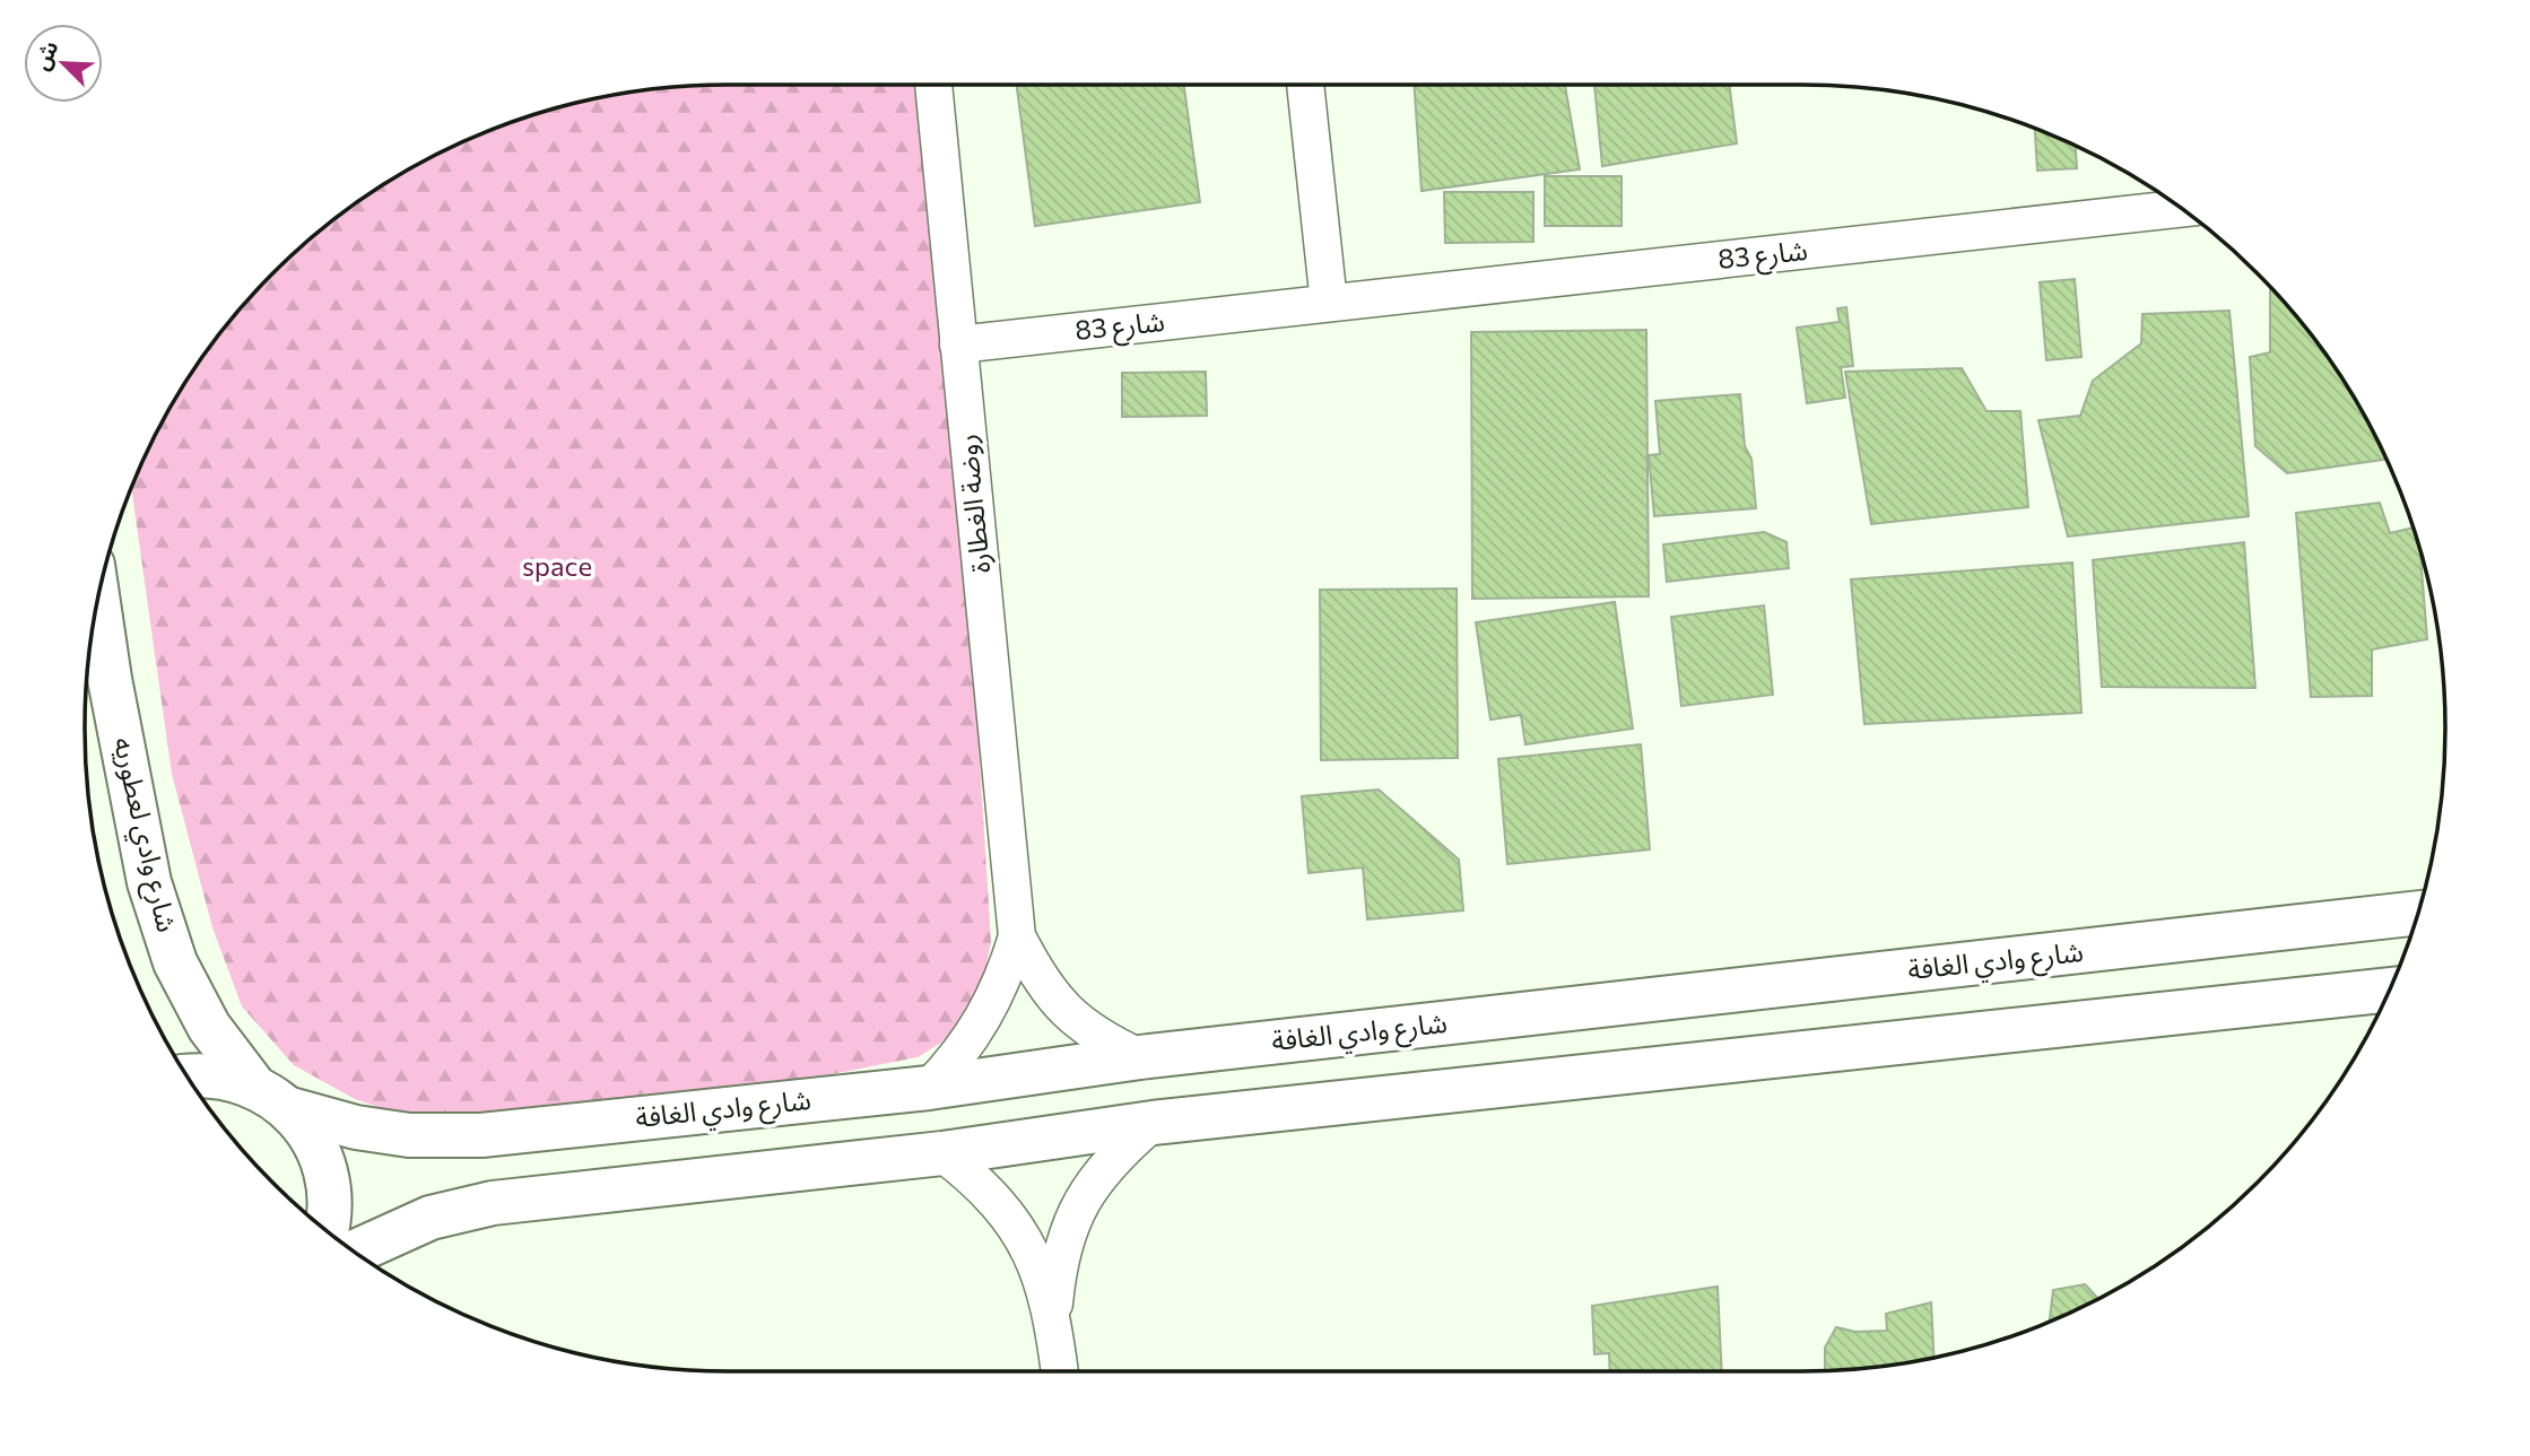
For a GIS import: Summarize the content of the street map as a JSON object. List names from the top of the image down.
{
  "streets": {
    "street": [
      "شارع 83",
      "روضة الغطارة",
      "شارع وادي لعطوريه",
      "شارع وادي الغافة"
    ]
  },
  "crossings": [
    ["شارع 83", "روضة الغطارة"],
    ["روضة الغطارة", "شارع وادي الغافة"]
  ],
  "parks": ["space"],
  "north": "top left"
}
